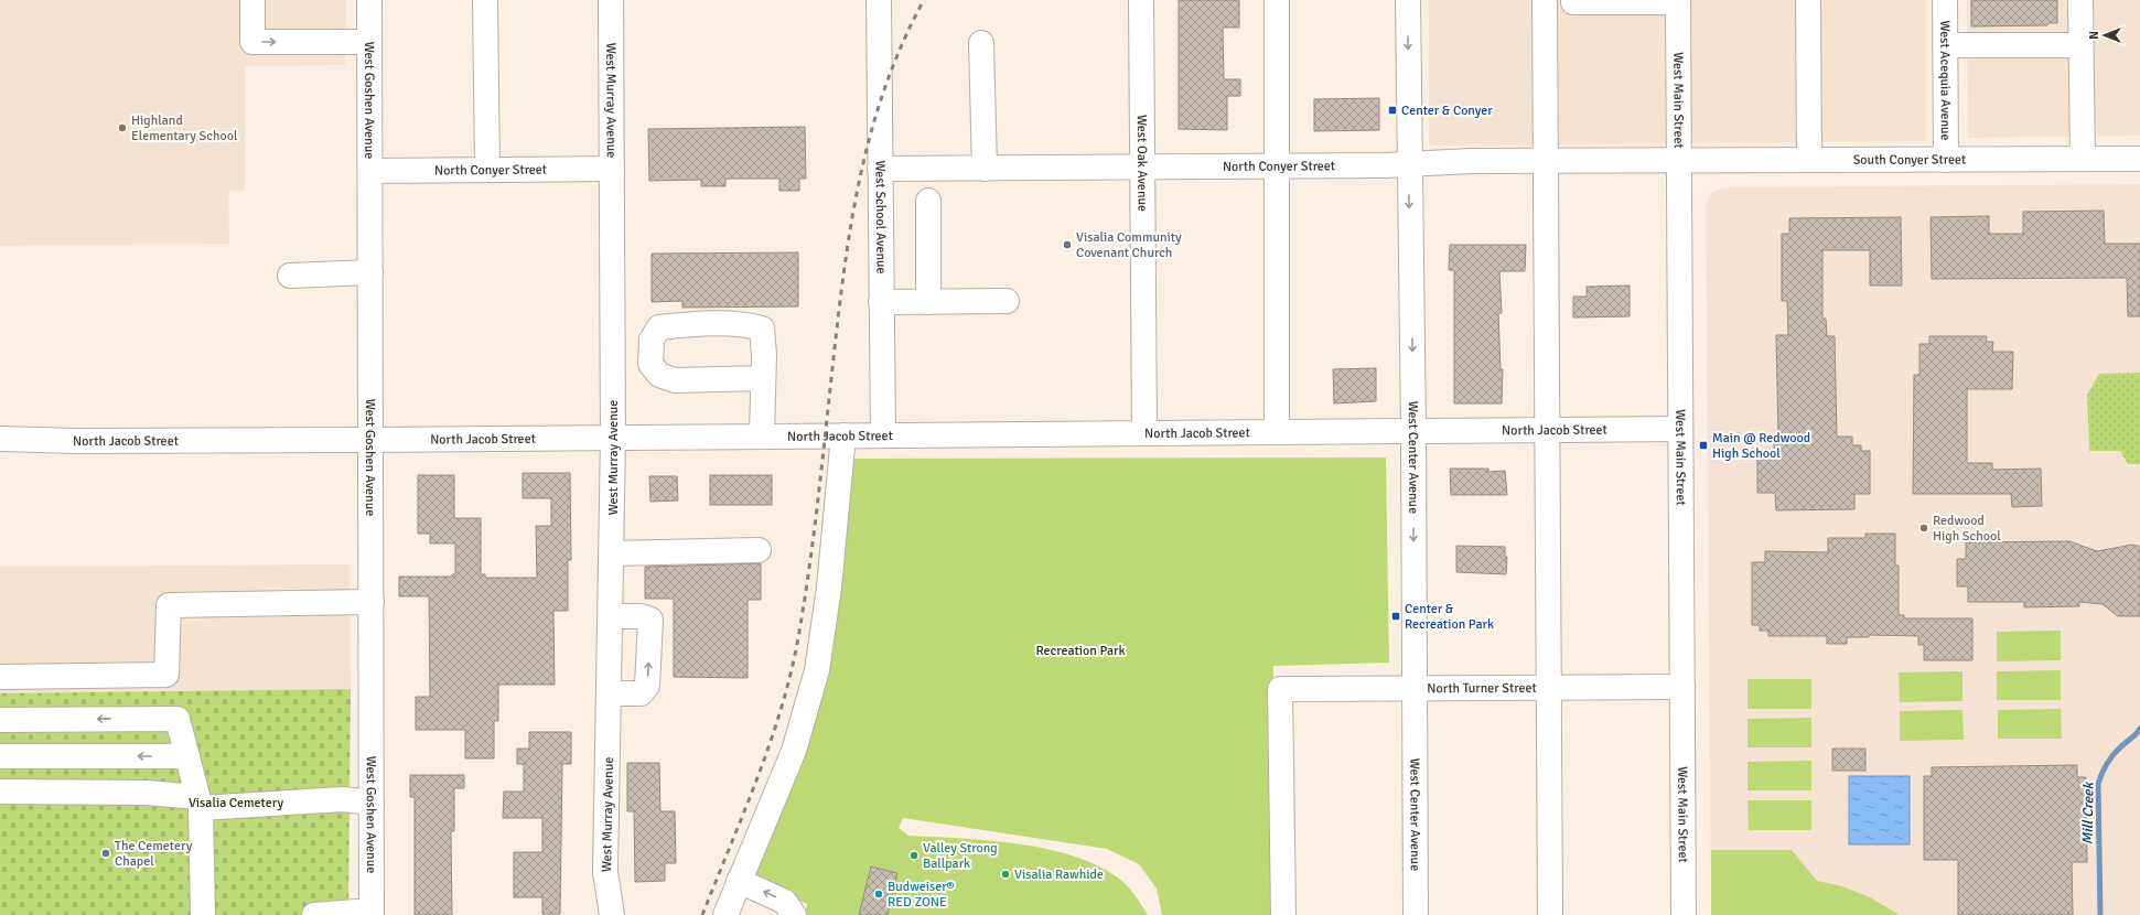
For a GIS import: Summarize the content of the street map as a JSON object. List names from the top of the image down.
{
  "streets": {
    "street": [
      "West Acequia Avenue",
      "West Goshen Avenue",
      "West Murray Avenue",
      "West Main Street",
      "South Conyer Street",
      "West Oak Avenue",
      "North Conyer Street",
      "West School Avenue",
      "North Jacob Street",
      "West Center Avenue",
      "North Turner Street"
    ]
  },
  "crossings": [
    ["West Acequia Avenue", "South Conyer Street"],
    ["West Goshen Avenue", "North Conyer Street"],
    ["West Goshen Avenue", "North Jacob Street"],
    ["West Murray Avenue", "North Conyer Street"],
    ["West Murray Avenue", "North Jacob Street"],
    ["West Main Street", "South Conyer Street"],
    ["West Main Street", "North Conyer Street"],
    ["West Main Street", "North Jacob Street"],
    ["West Main Street", "North Turner Street"],
    ["South Conyer Street", "North Conyer Street"],
    ["West Oak Avenue", "North Conyer Street"],
    ["West Oak Avenue", "North Jacob Street"],
    ["North Conyer Street", "West School Avenue"],
    ["North Conyer Street", "West Center Avenue"],
    ["West School Avenue", "North Jacob Street"],
    ["North Jacob Street", "West Center Avenue"],
    ["West Center Avenue", "North Turner Street"]
  ],
  "water": ["Mill Creek"],
  "parks": ["Recreation Park", "Visalia Cemetery"],
  "places": {
    "transit": ["Center & Conyer", "Main @ Redwood High School", "Center & Recreation Park"],
    "other": [
      "Highland Elementary School",
      "Visalia Community Covenant Church",
      "Redwood High School",
      "The Cemetery Chapel",
      "Valley Strong Ballpark",
      "Visalia Rawhide",
      "Budweiser® RED ZONE"
    ]
  },
  "north": "left"
}
